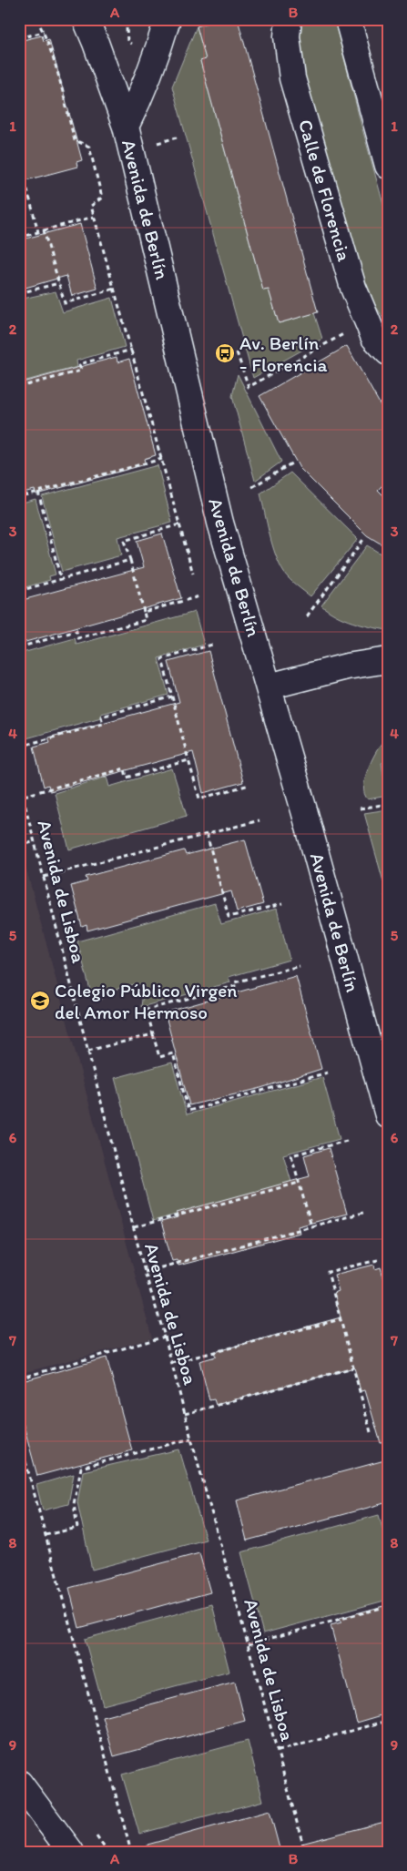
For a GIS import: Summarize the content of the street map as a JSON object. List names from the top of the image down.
{
  "streets": {
    "street": ["Calle de Florencia", "Avenida de Berlín"],
    "path": ["Avenida de Lisboa"]
  },
  "places": {
    "bus stop": ["Av. Berlín - Florencia"],
    "school or university": ["Colegio Público Virgen del Amor Hermoso"]
  },
  "grid": {
    "columns": ["A", "B"],
    "rows": [
      "1",
      "2",
      "3",
      "4",
      "5",
      "6",
      "7",
      "8",
      "9"
    ]
  }
}
